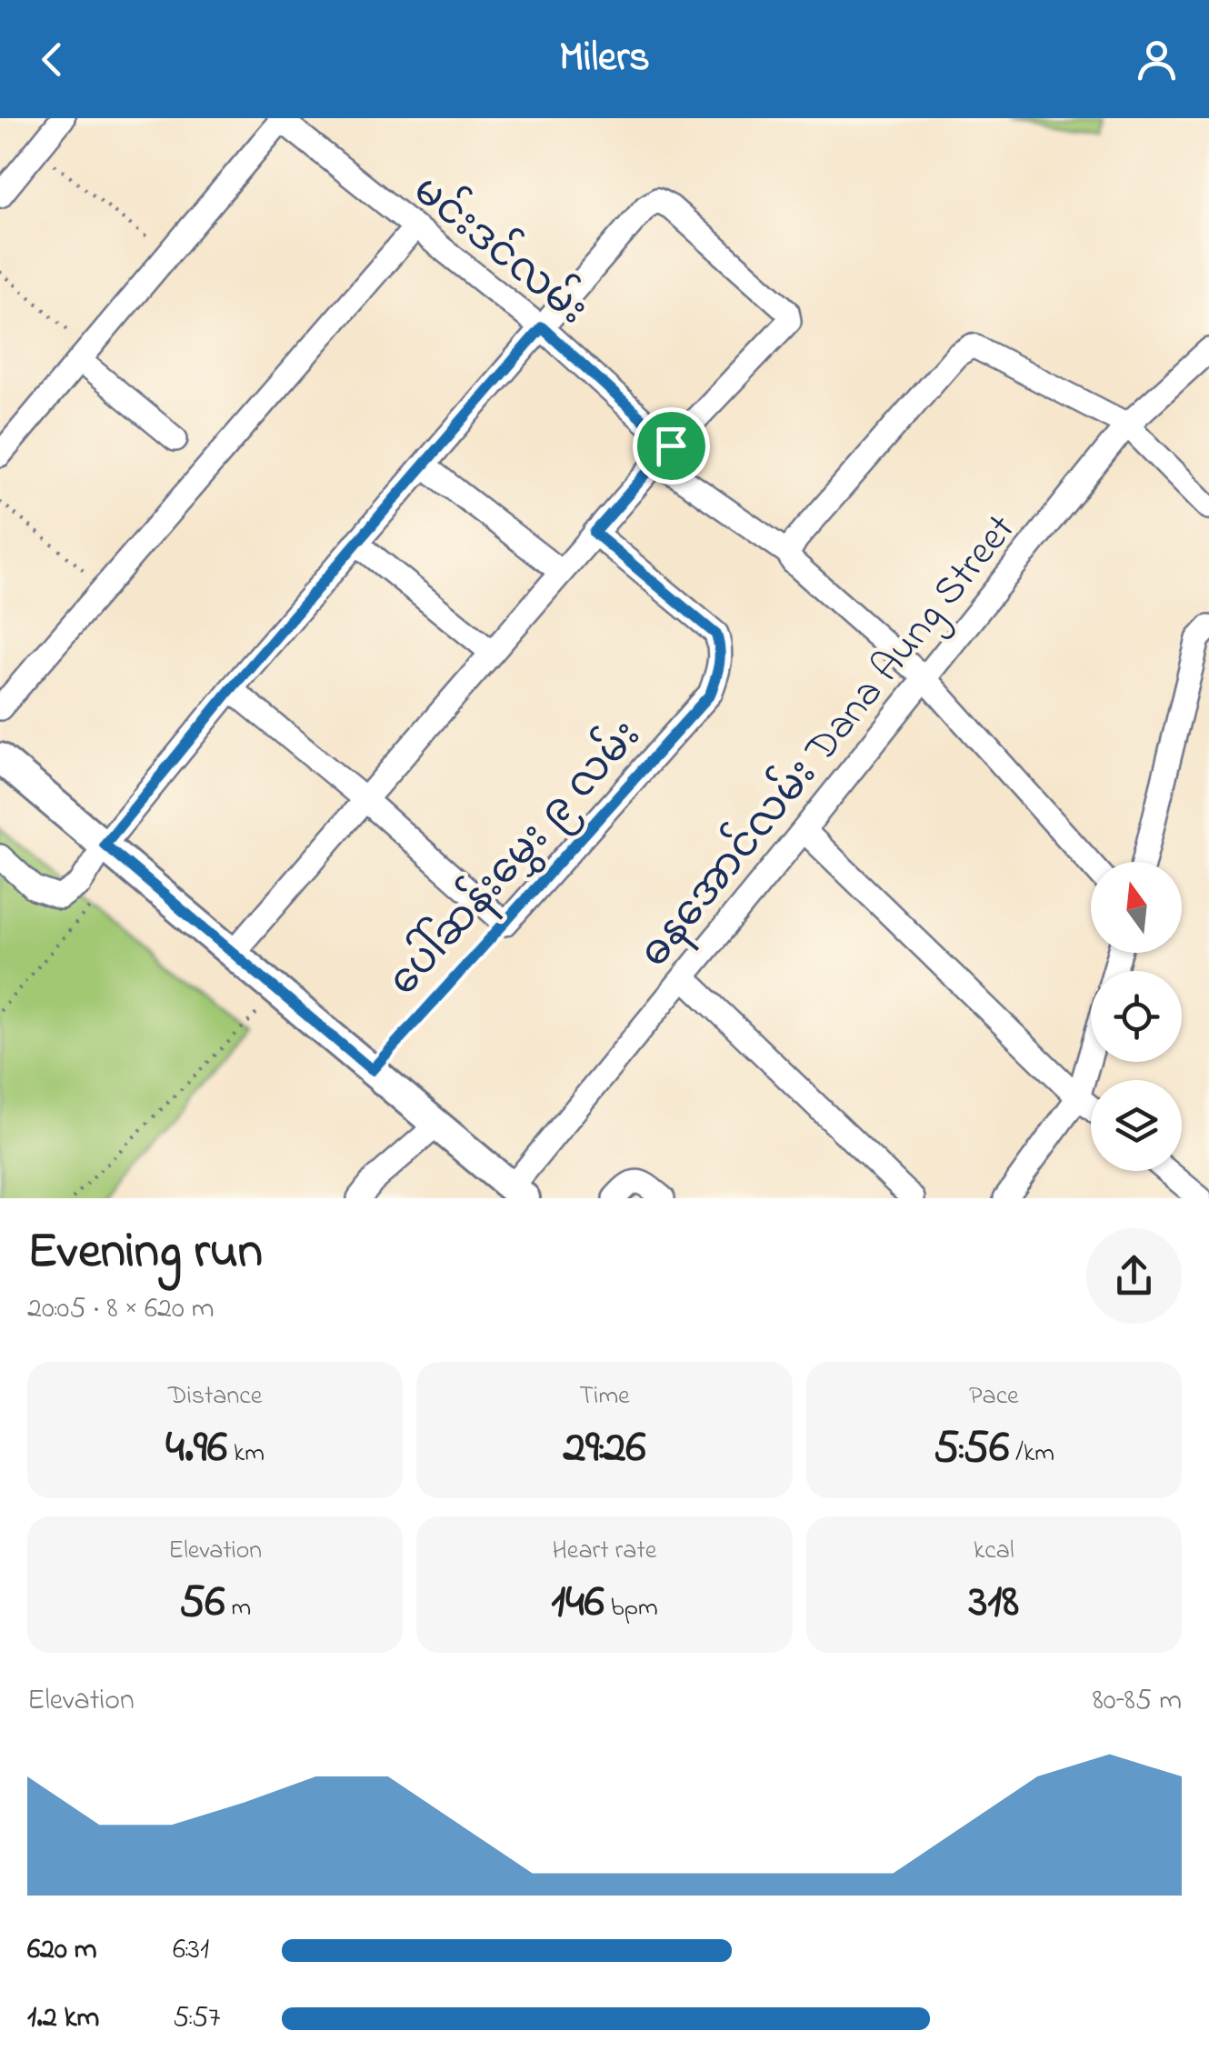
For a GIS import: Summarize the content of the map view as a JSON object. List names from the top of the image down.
{
  "streets": {
    "street": ["မင်းဒင်လမ်း", "ဓနအောင်လမ်း Dana Aung Street", "ပေါ်ဆန်းမွှေး ၉ လမ်း"]
  },
  "north": "top",
  "page": {
    "header": "Milers",
    "heading": ["Evening run", "20:05 · 8 × 620 m"],
    "stats": [
      ["Distance", "4.96 km"],
      ["Time", "29:26"],
      ["Pace", "5:56 /km"],
      ["Elevation", "56 m"],
      ["Heart rate", "146 bpm"],
      ["kcal", "318"]
    ],
    "chart": ["Elevation", "80–85 m"],
    "list": [
      {
        "name": "620 m",
        "note": "6:31"
      },
      {
        "name": "1.2 km",
        "note": "5:57"
      }
    ]
  }
}
